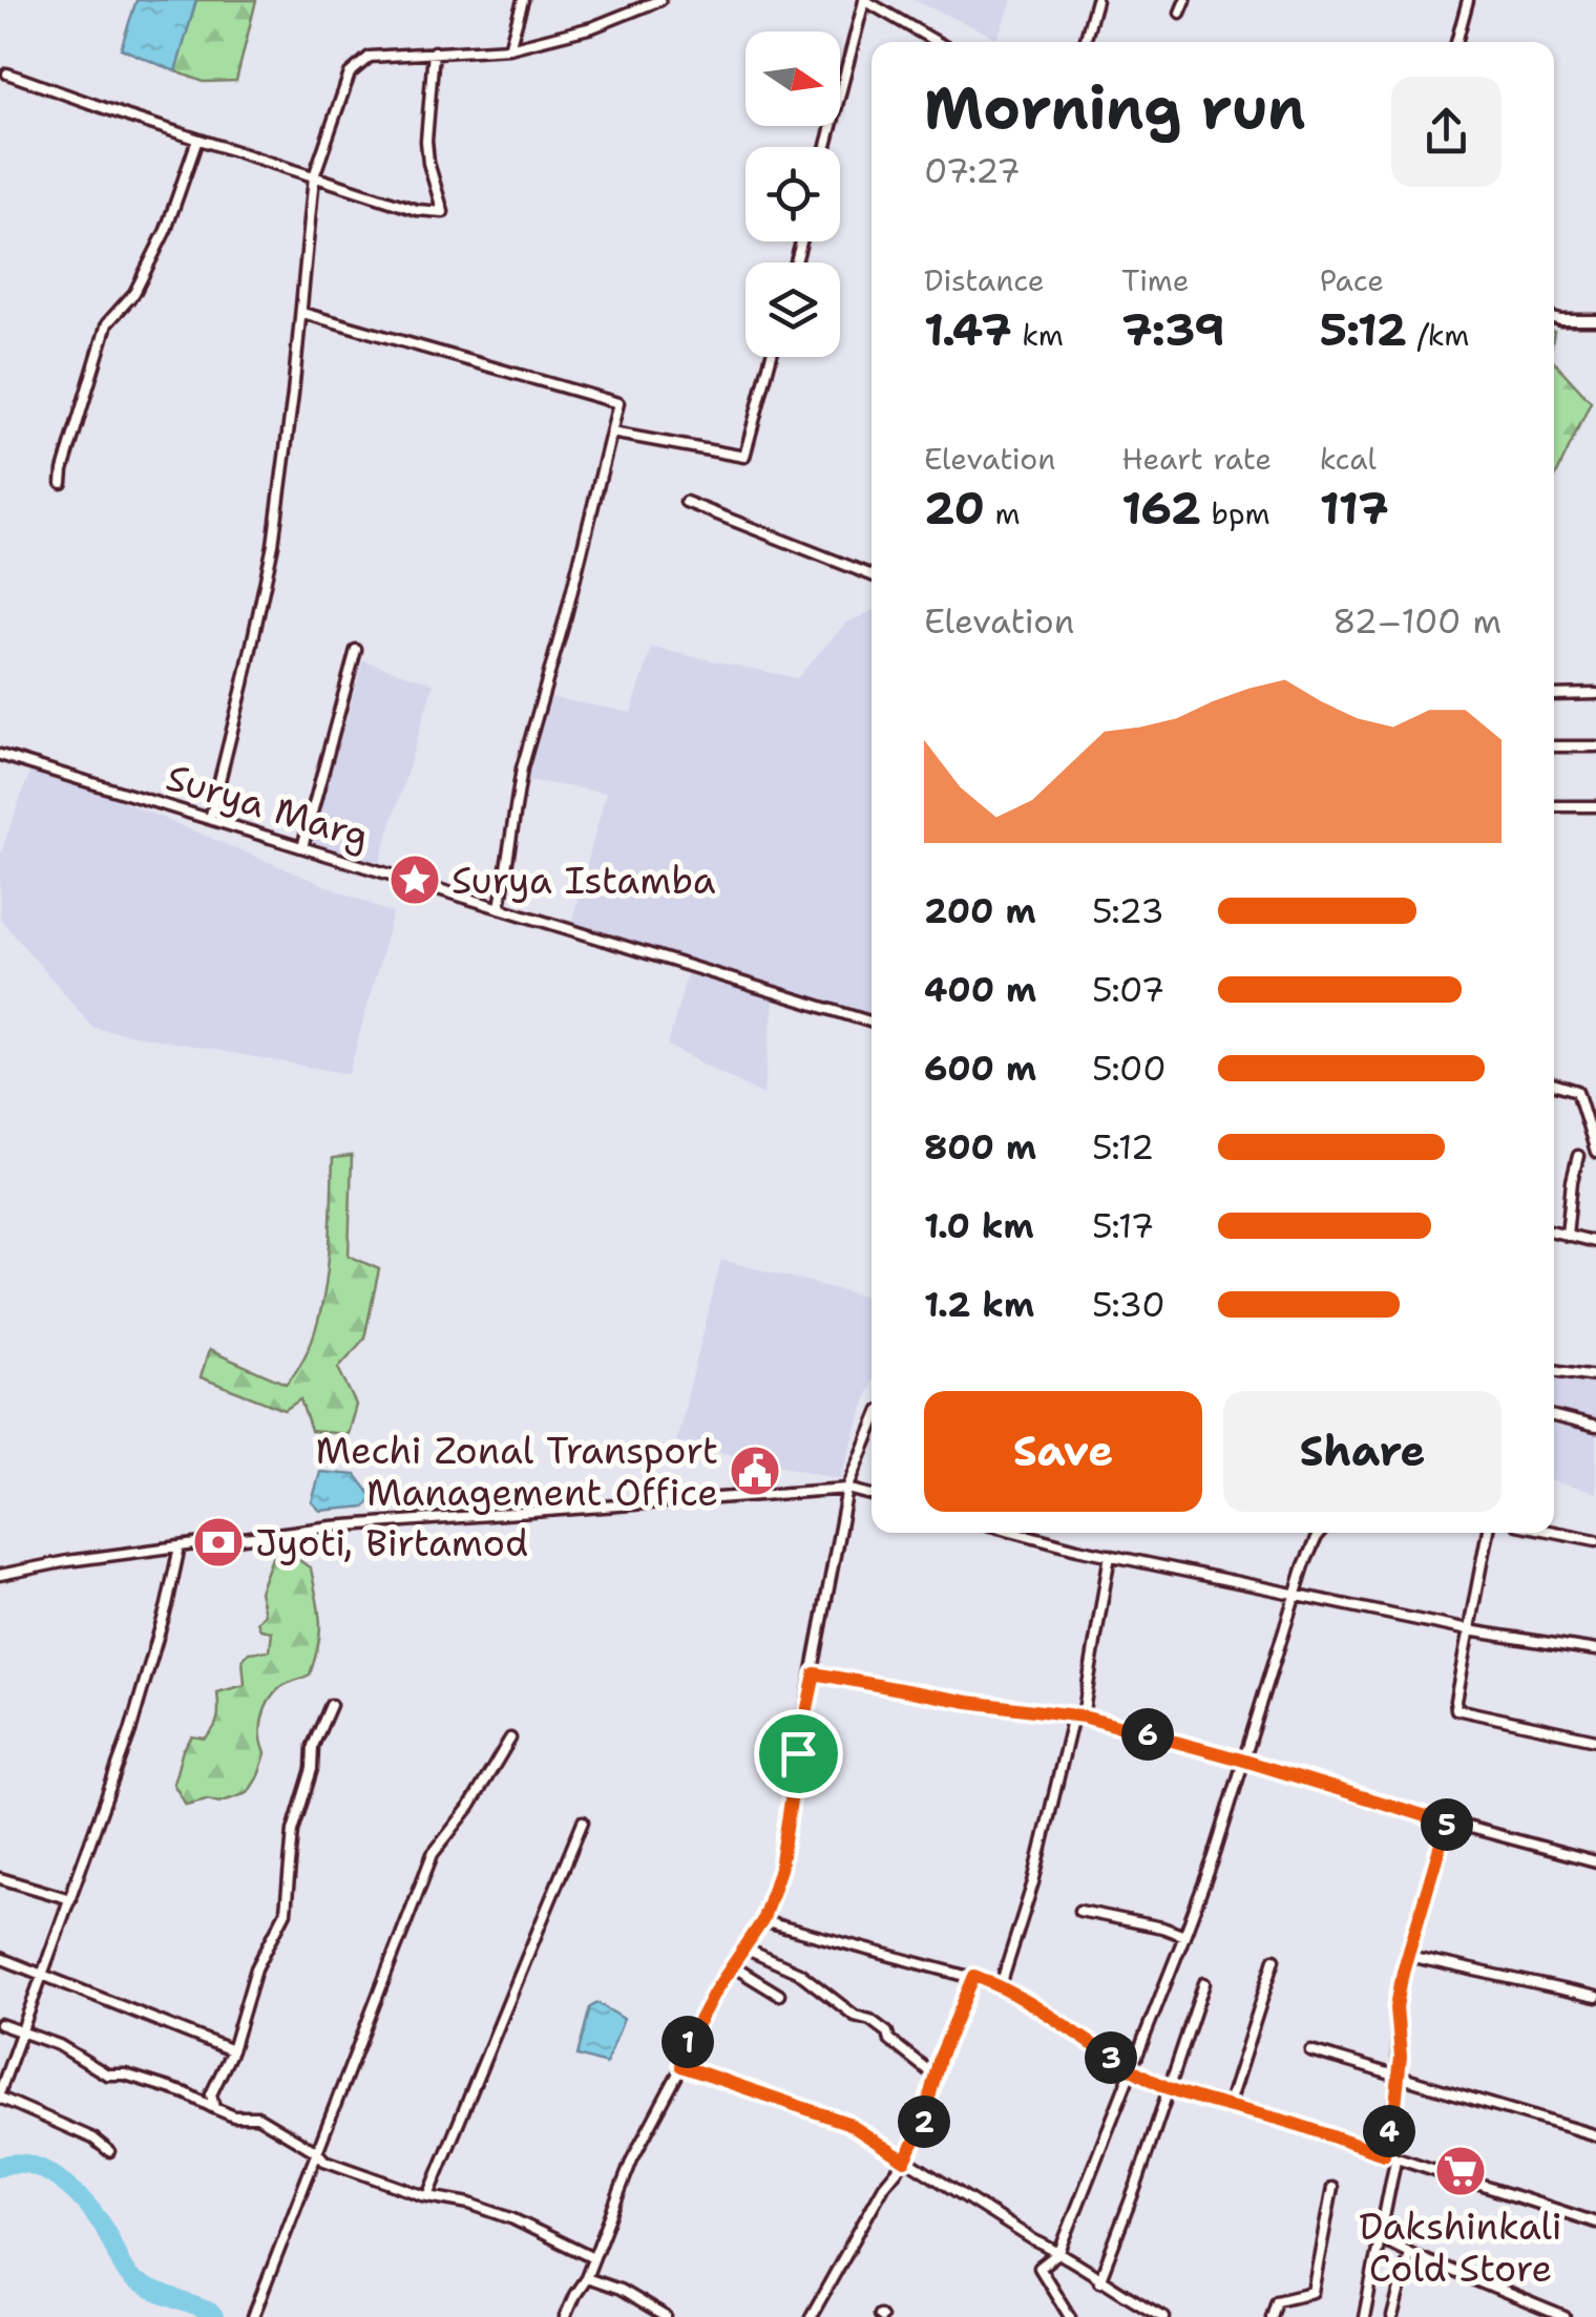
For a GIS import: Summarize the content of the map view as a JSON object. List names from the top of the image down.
{
  "streets": {
    "street": ["Surya Marg"]
  },
  "places": {
    "place": ["Surya Istamba"],
    "public building": ["Mechi Zonal Transport Management Office"],
    "bank": ["Jyoti, Birtamod"],
    "supermarket": ["Dakshinkali Cold Store"]
  },
  "north": "right",
  "page": {
    "heading": ["Morning run", "07:27"],
    "stats": [
      ["Distance", "1.47 km"],
      ["Time", "7:39"],
      ["Pace", "5:12 /km"],
      ["Elevation", "20 m"],
      ["Heart rate", "162 bpm"],
      ["kcal", "117"]
    ],
    "chart": ["Elevation", "82–100 m"],
    "list": [
      {
        "name": "200 m",
        "note": "5:23"
      },
      {
        "name": "400 m",
        "note": "5:07"
      },
      {
        "name": "600 m",
        "note": "5:00"
      },
      {
        "name": "800 m",
        "note": "5:12"
      },
      {
        "name": "1.0 km",
        "note": "5:17"
      },
      {
        "name": "1.2 km",
        "note": "5:30"
      }
    ],
    "buttons": ["Save", "Share"],
    "pins": [
      "6",
      "5",
      "1",
      "3",
      "2",
      "4"
    ]
  }
}
